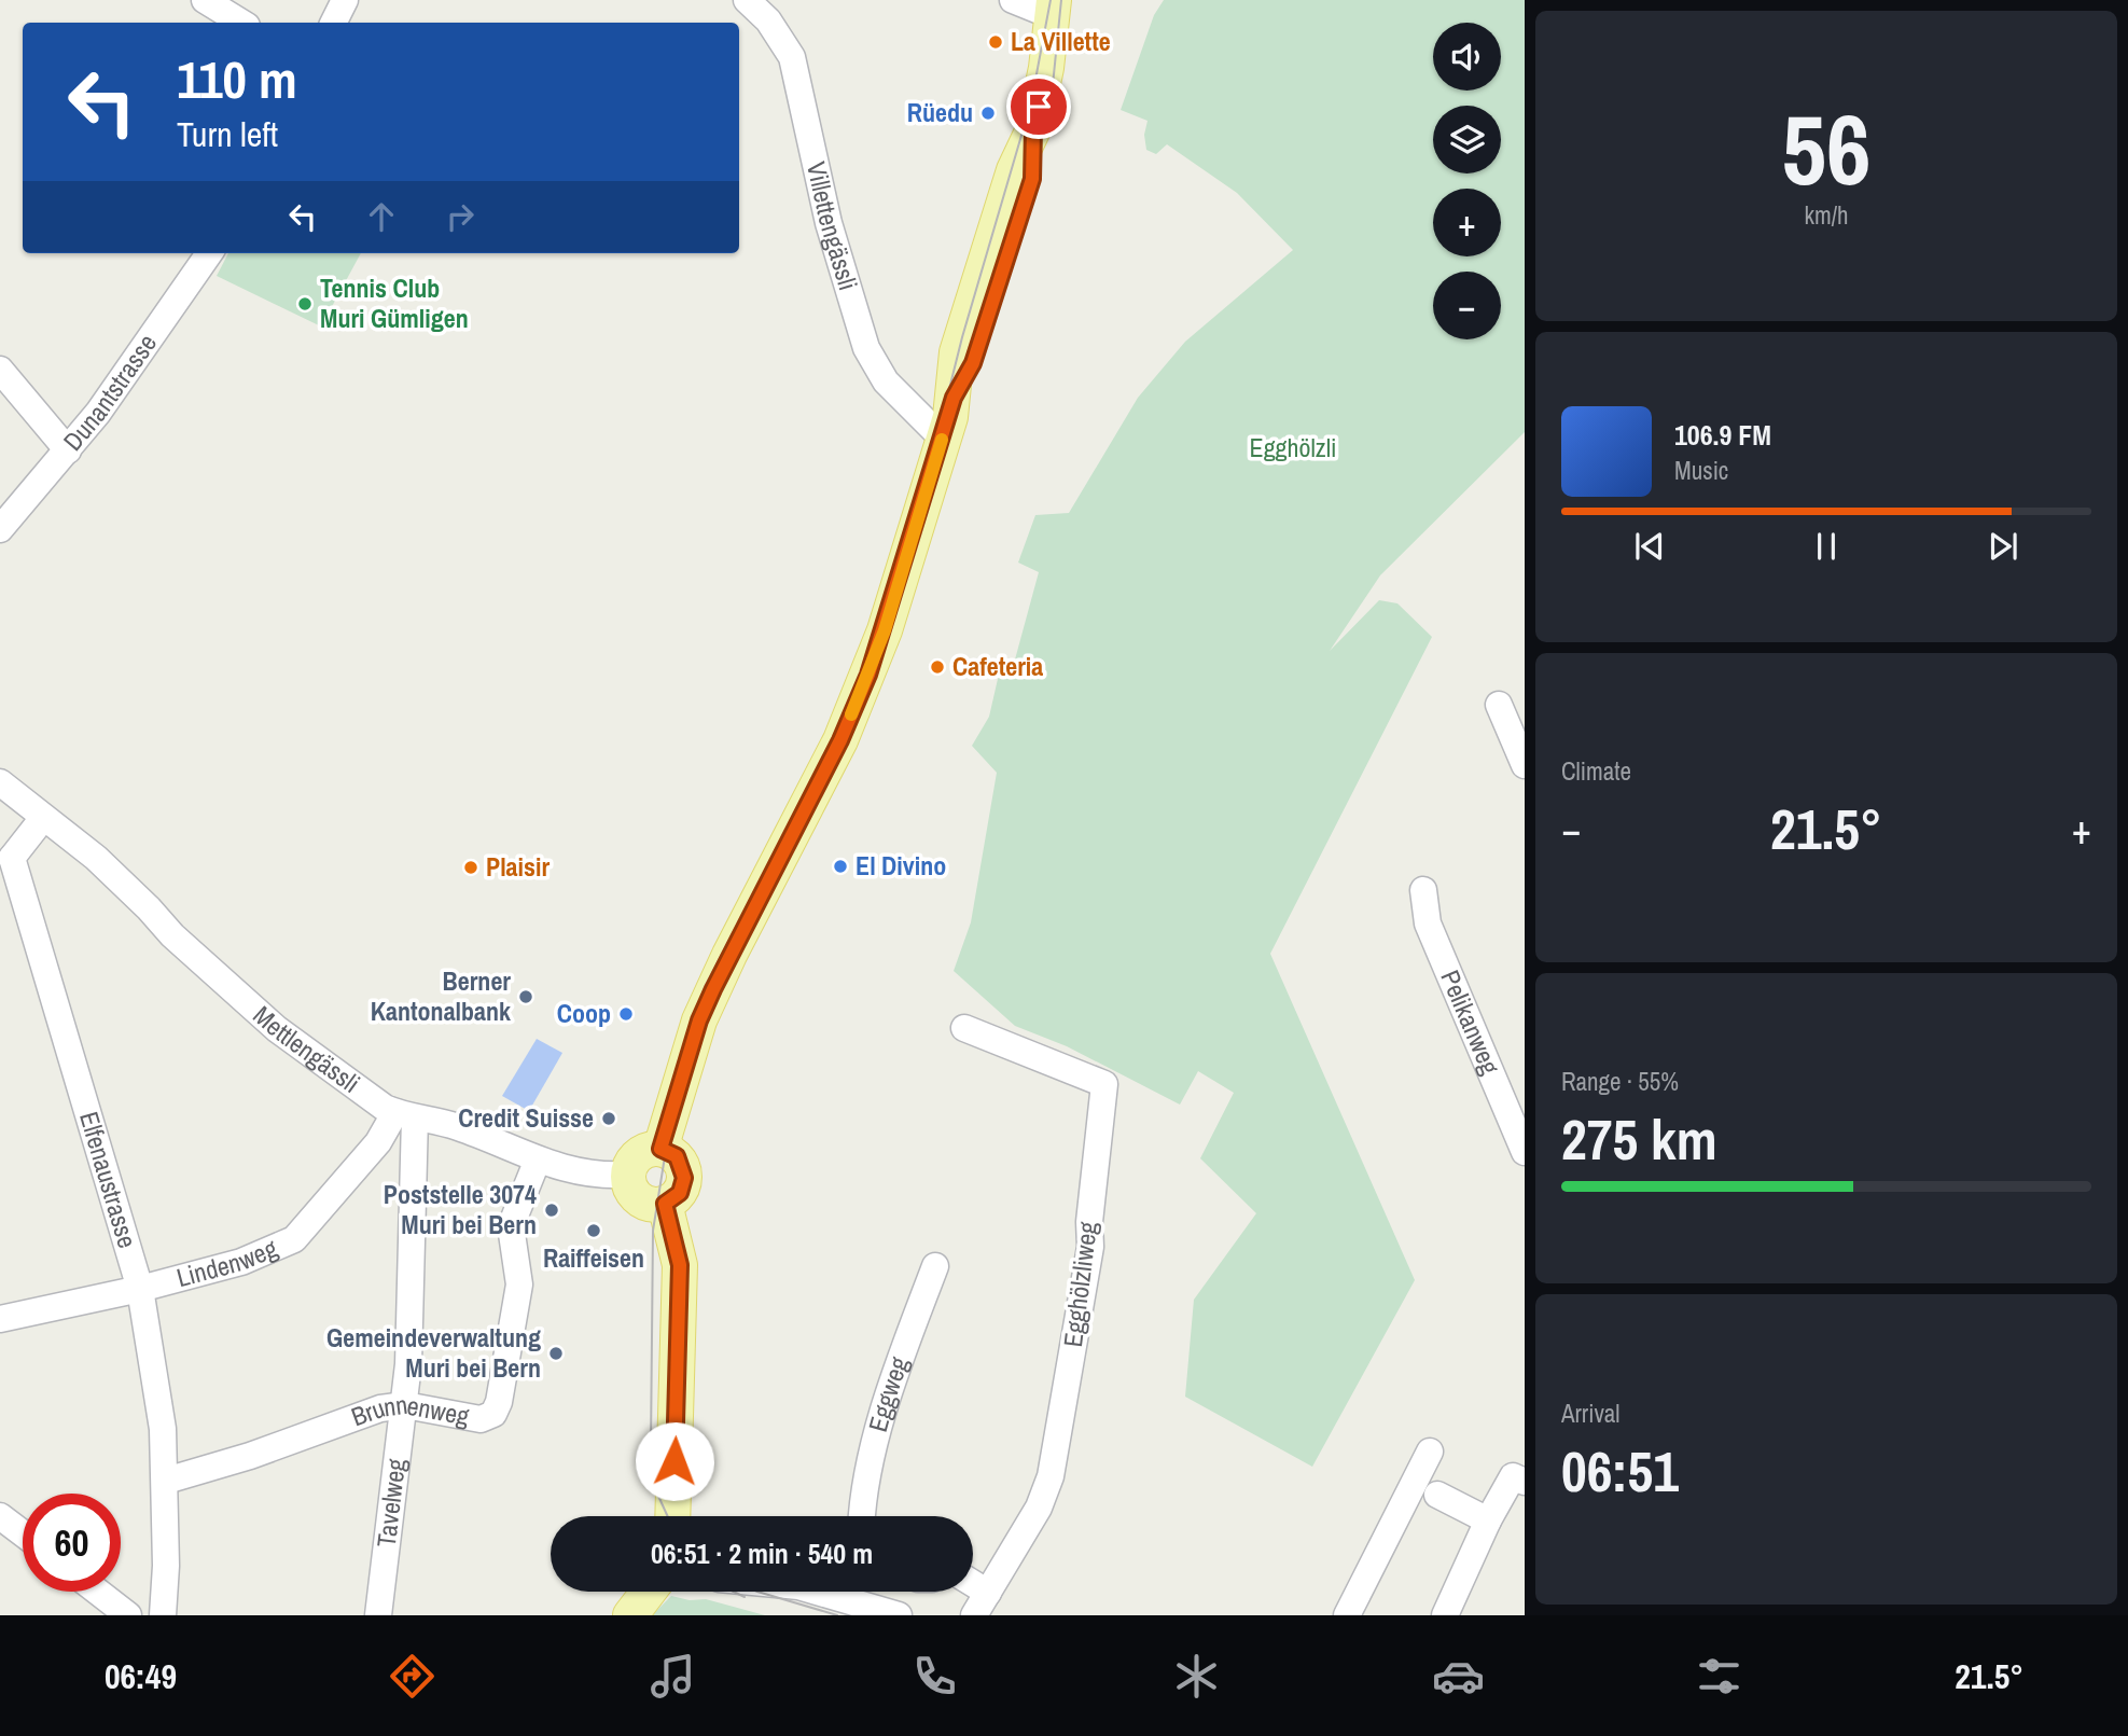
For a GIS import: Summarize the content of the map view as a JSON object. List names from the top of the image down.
{
  "streets": {
    "street": [
      "Villettengässli",
      "Dunantstrasse",
      "Pelikanweg",
      "Mettlengässli",
      "Elfenaustrasse",
      "Lindenweg",
      "Egghölzliweg",
      "Eggweg",
      "Brunnenweg",
      "Tavelweg"
    ]
  },
  "crossings": [
    ["Mettlengässli", "Elfenaustrasse"],
    ["Mettlengässli", "Lindenweg"],
    ["Mettlengässli", "Brunnenweg"],
    ["Mettlengässli", "Tavelweg"],
    ["Elfenaustrasse", "Lindenweg"],
    ["Elfenaustrasse", "Brunnenweg"],
    ["Lindenweg", "Tavelweg"],
    ["Brunnenweg", "Tavelweg"]
  ],
  "parks": ["Egghölzli"],
  "places": [
    "La Villette",
    "Rüedu",
    "Tennis Club Muri Gümligen",
    "Cafeteria",
    "El Divino",
    "Plaisir",
    "Berner Kantonalbank",
    "Coop",
    "Credit Suisse",
    "Poststelle 3074 Muri bei Bern",
    "Raiffeisen",
    "Gemeindeverwaltung Muri bei Bern"
  ],
  "page": {
    "tile": [
      ["56", "km/h"],
      "Climate",
      ["Range · 55%", "275 km"],
      ["Arrival", "06:51"]
    ],
    "map_buttons": ["+", "−"],
    "turn": ["110 m", "Turn left"],
    "song": ["106.9 FM", "Music"],
    "heat": ["−", "21.5°", "+"],
    "limit": "60",
    "trip": "06:51 · 2 min · 540 m",
    "tabs": ["06:49", "21.5°"]
  }
}
